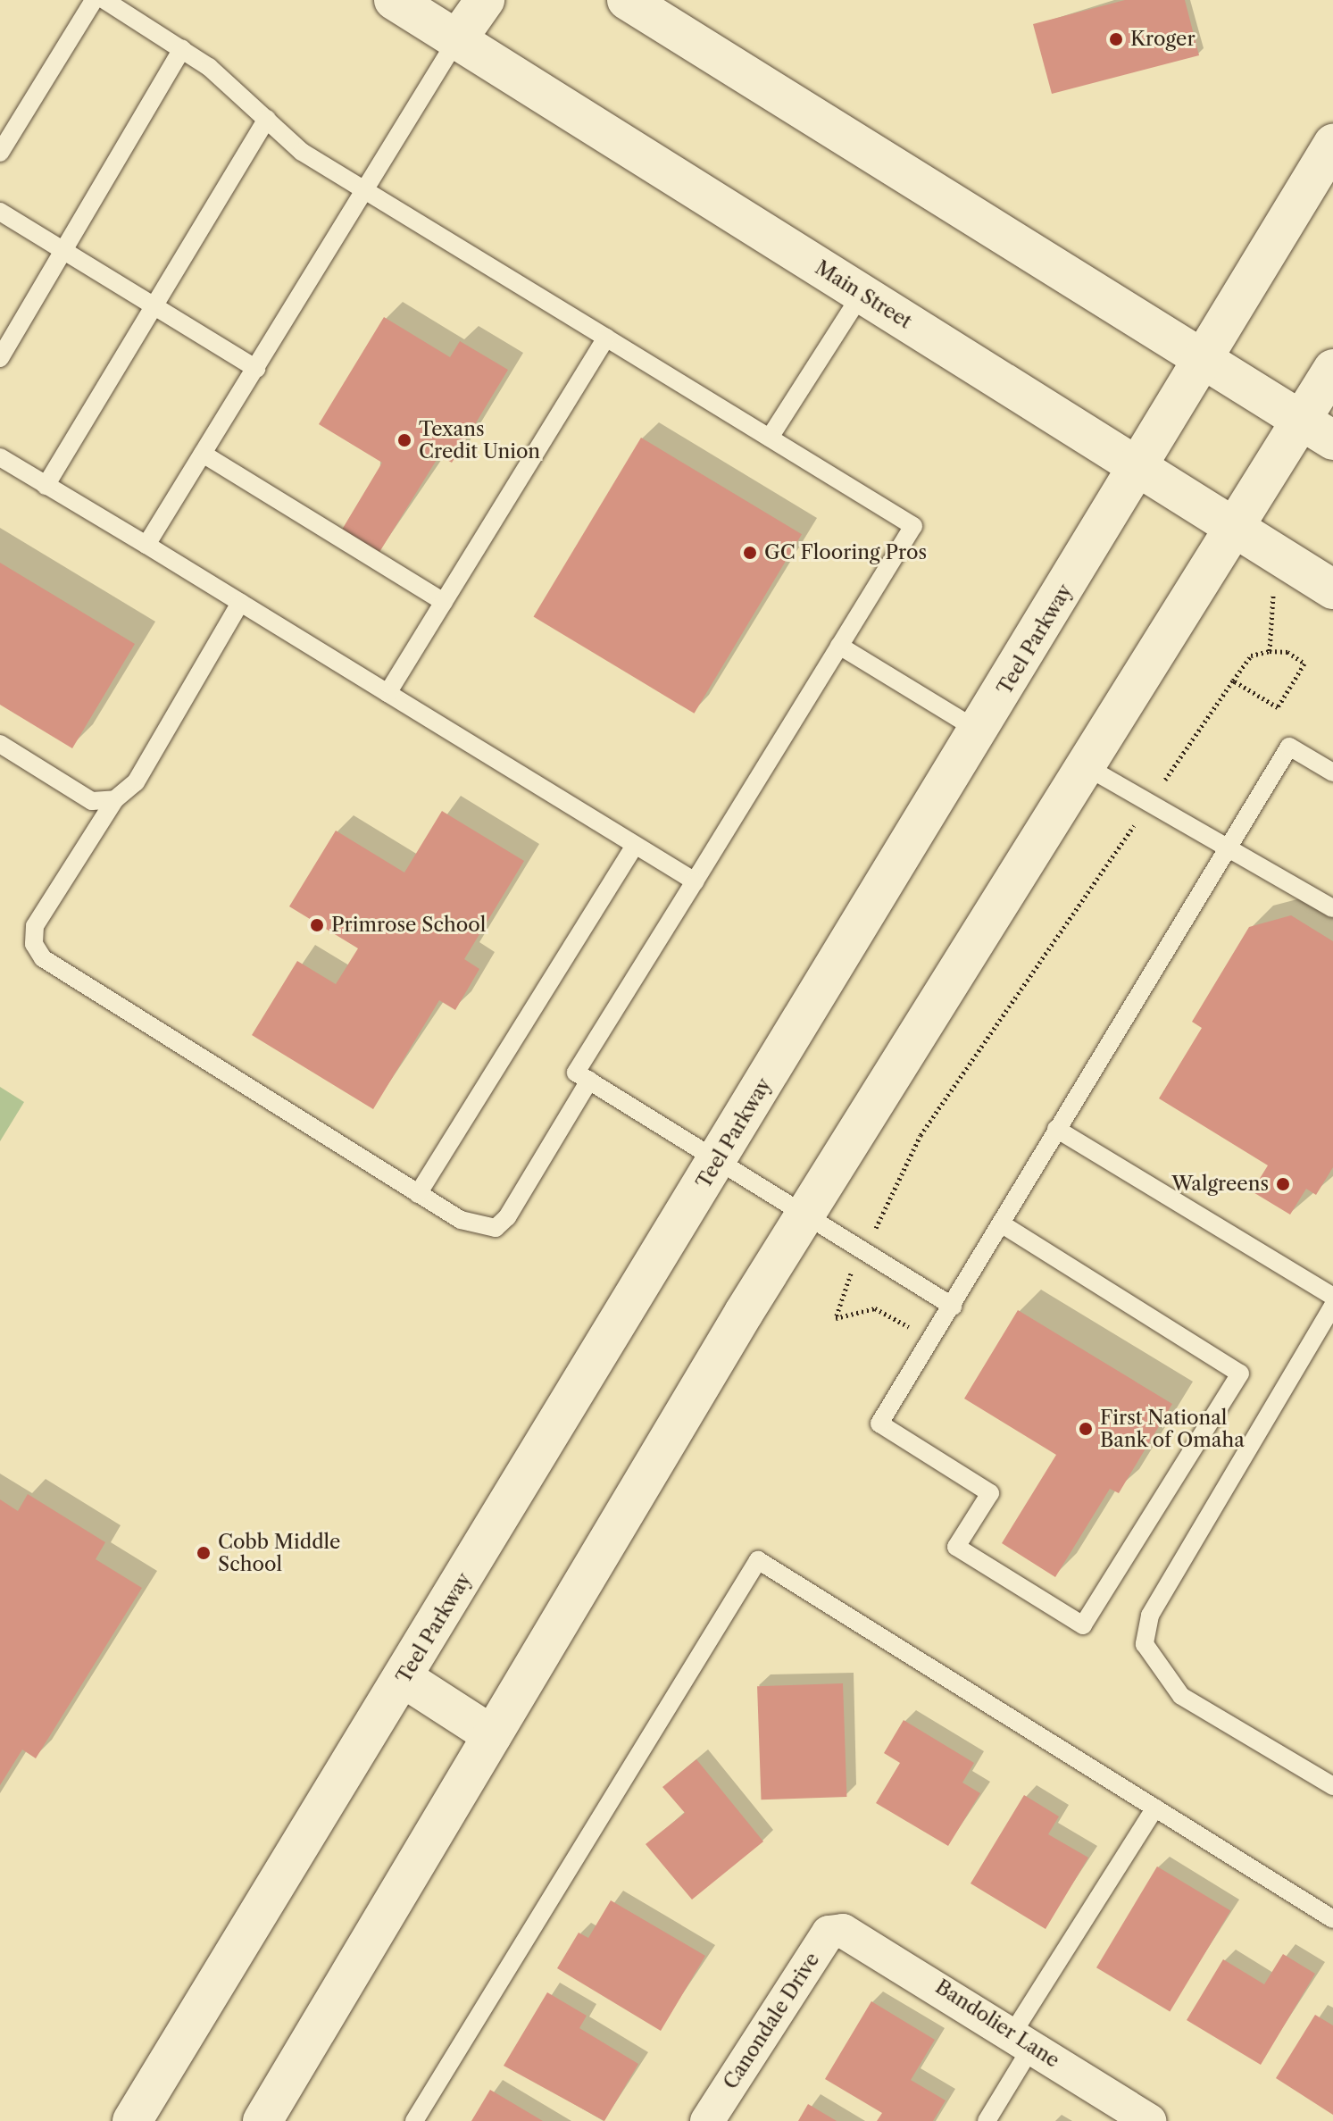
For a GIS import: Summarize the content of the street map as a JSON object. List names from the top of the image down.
{
  "streets": {
    "main road": ["Main Street", "Teel Parkway"],
    "street": ["Canondale Drive", "Bandolier Lane"]
  },
  "crossings": [
    ["Main Street", "Teel Parkway"],
    ["Canondale Drive", "Bandolier Lane"]
  ],
  "places": [
    "Kroger",
    "Texans Credit Union",
    "GC Flooring Pros",
    "Primrose School",
    "Walgreens",
    "First National Bank of Omaha",
    "Cobb Middle School"
  ]
}
